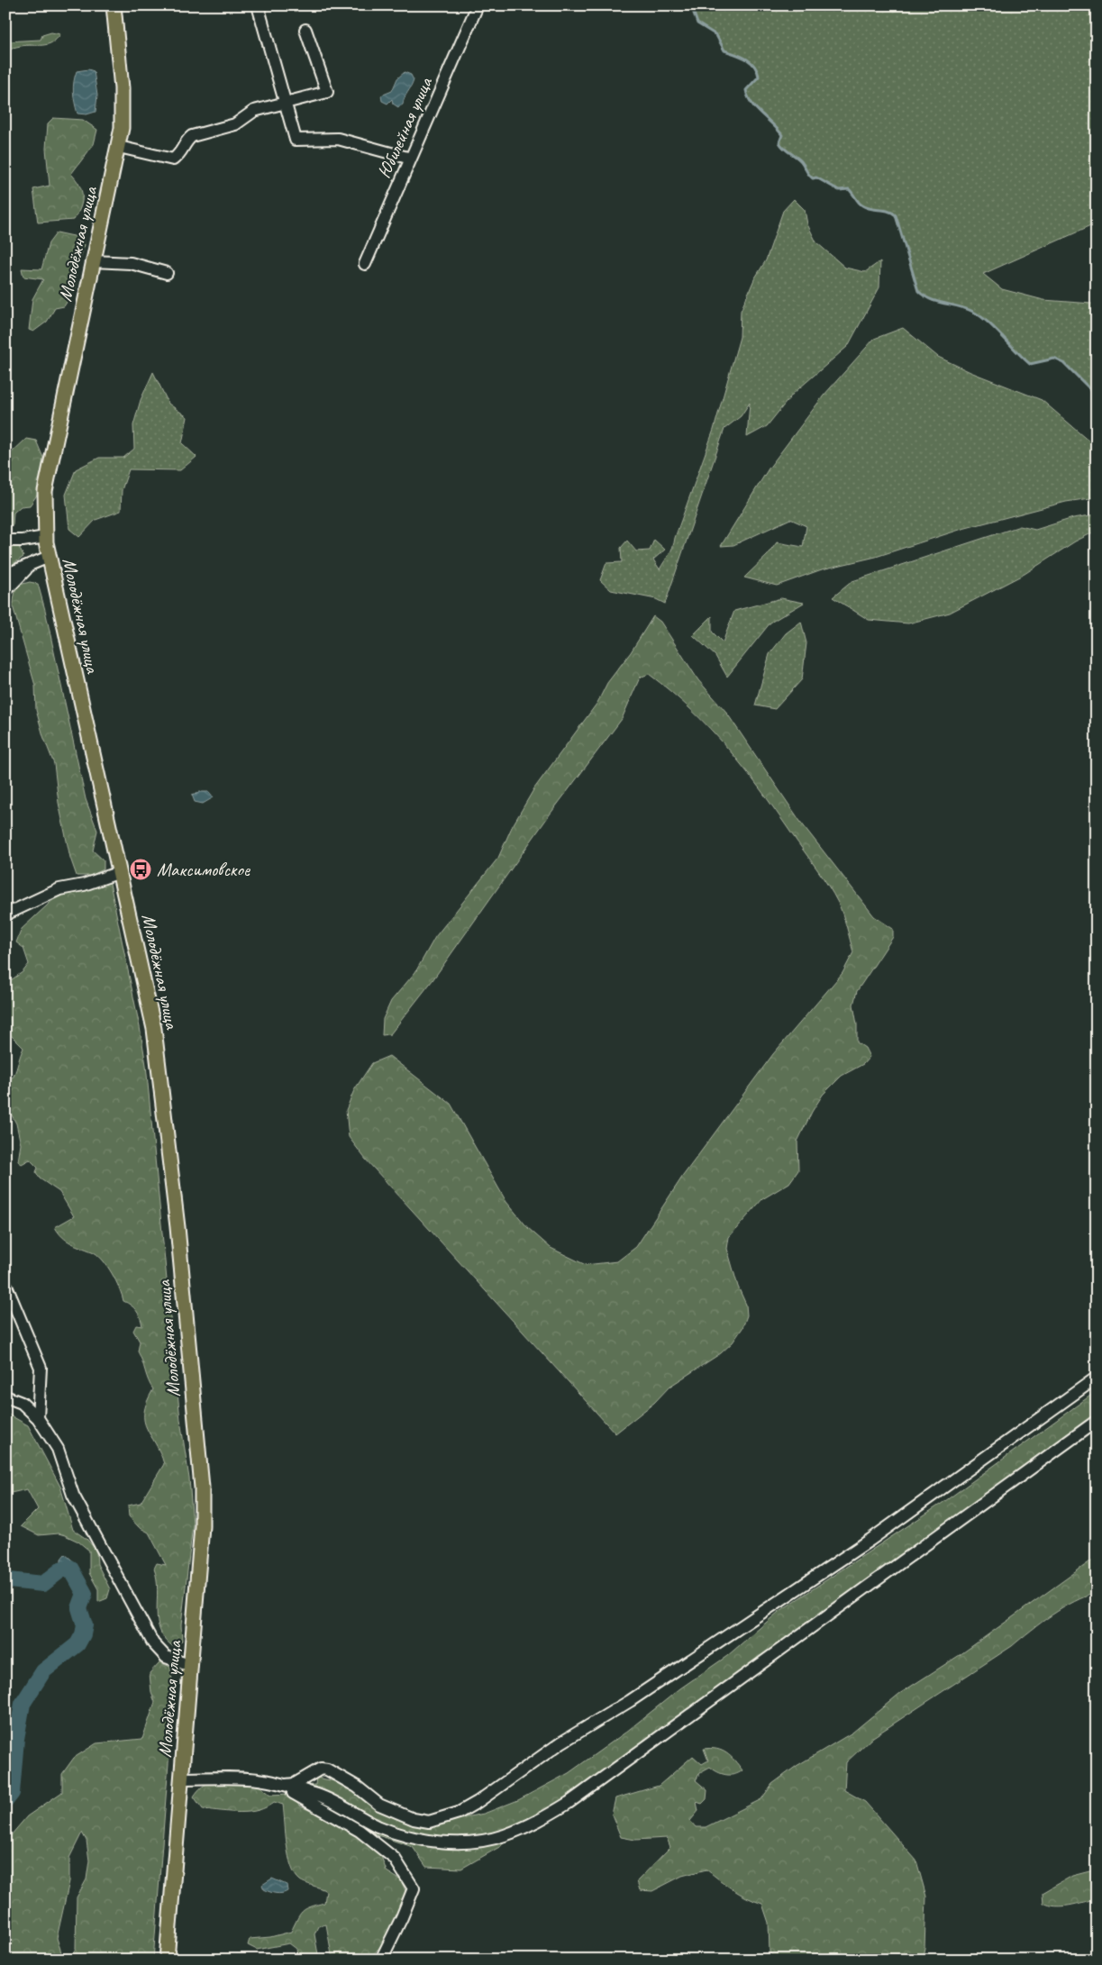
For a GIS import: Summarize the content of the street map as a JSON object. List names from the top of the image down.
{
  "streets": {
    "main road": ["Молодёжная улица"],
    "street": ["Юбилейная улица"]
  },
  "places": {
    "bus stop": ["Максимовское"]
  }
}
